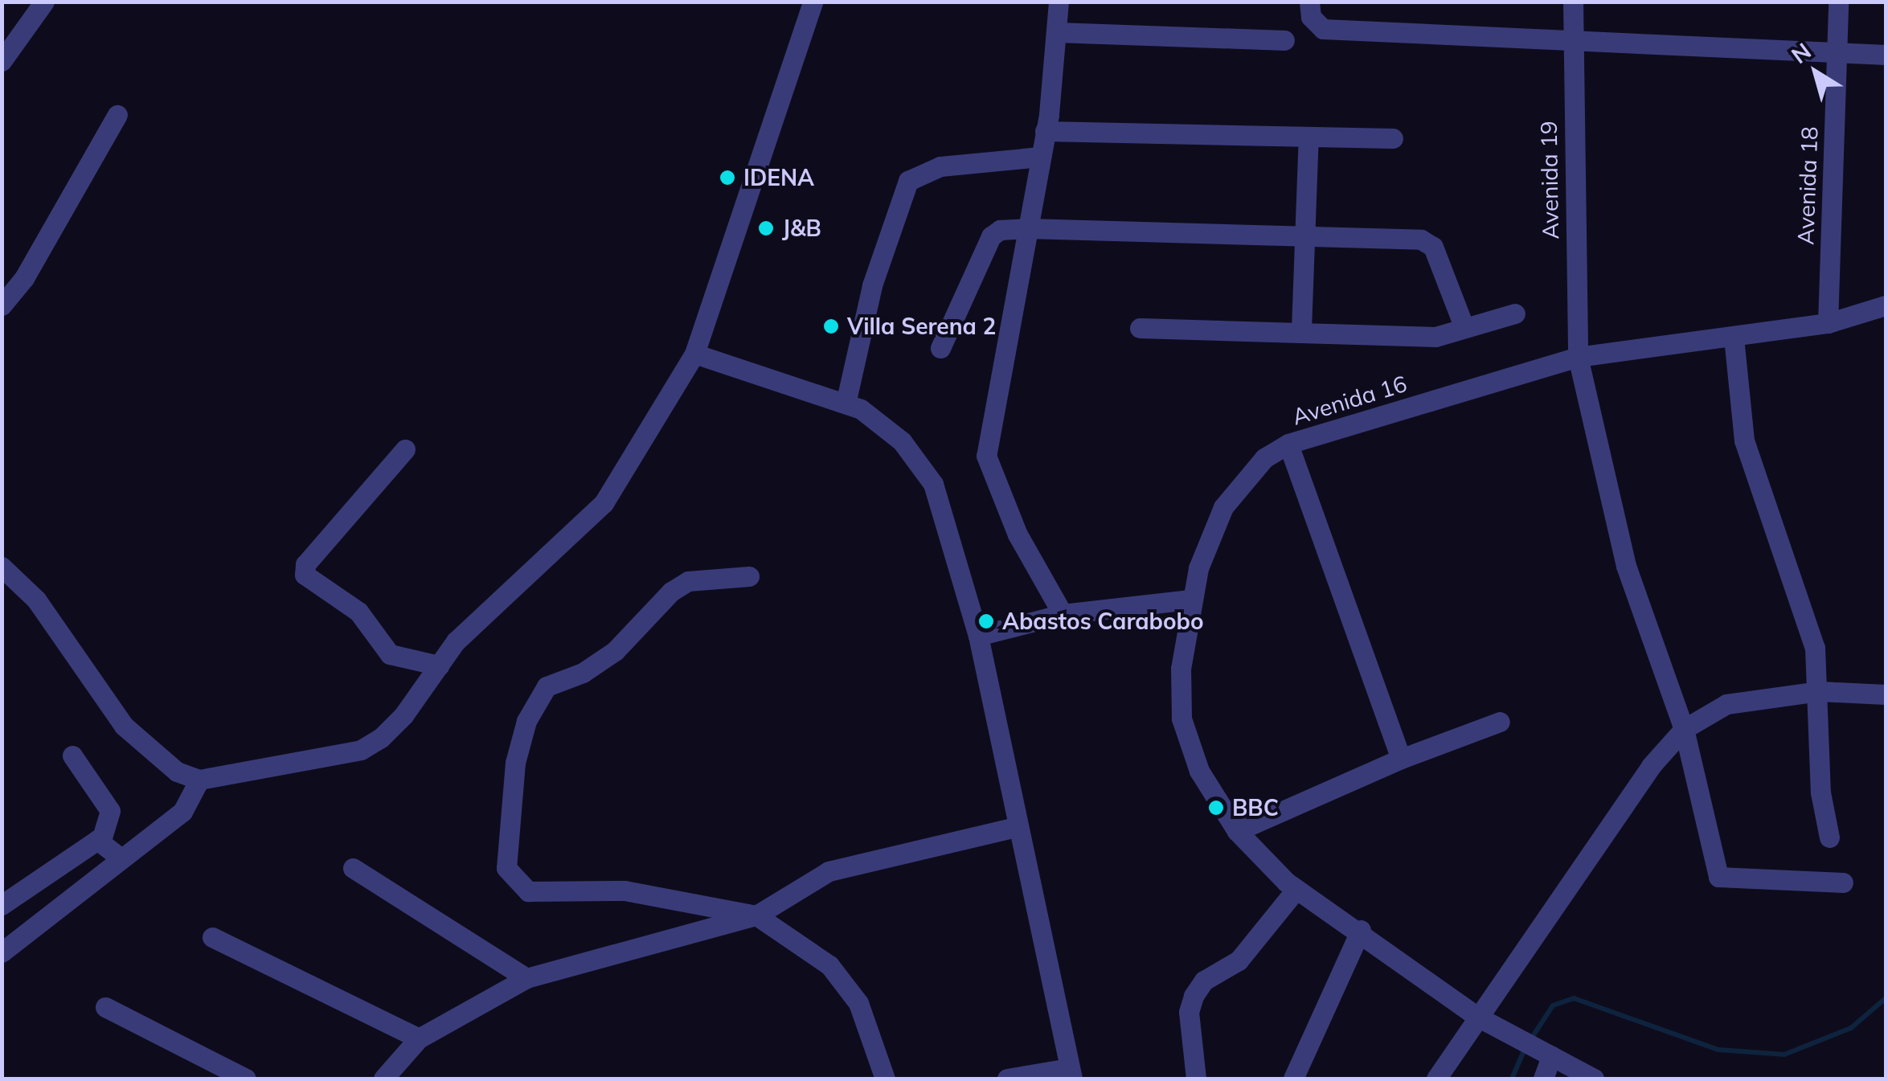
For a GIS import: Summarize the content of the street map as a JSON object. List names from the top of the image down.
{
  "streets": {
    "street": ["Avenida 19", "Avenida 18", "Avenida 16"]
  },
  "crossings": [
    ["Avenida 19", "Avenida 16"],
    ["Avenida 18", "Avenida 16"]
  ],
  "places": [
    "IDENA",
    "J&B",
    "Villa Serena 2",
    "Abastos Carabobo",
    "BBC"
  ],
  "north": "top left"
}
